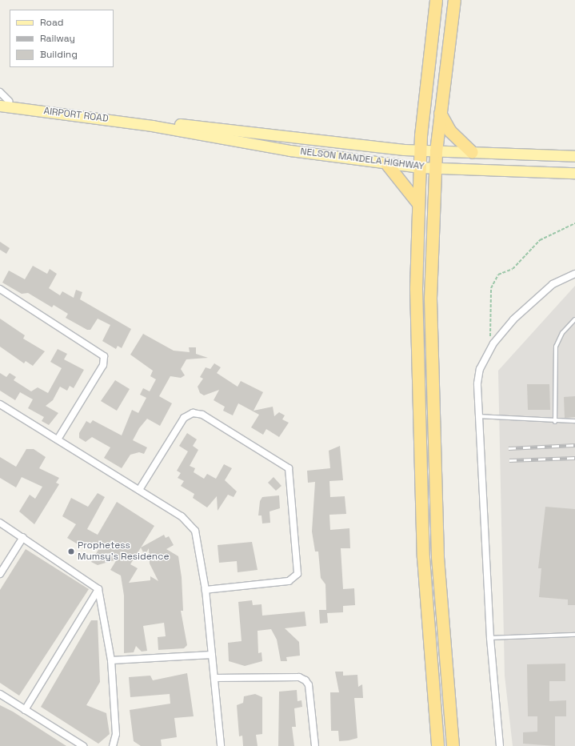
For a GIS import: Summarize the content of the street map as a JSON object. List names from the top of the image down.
{
  "streets": {
    "main road": ["NELSON MANDELA HIGHWAY"]
  },
  "places": ["Prophetess Mumsy's Residence"],
  "legend": ["Road", "Railway", "Building"]
}
